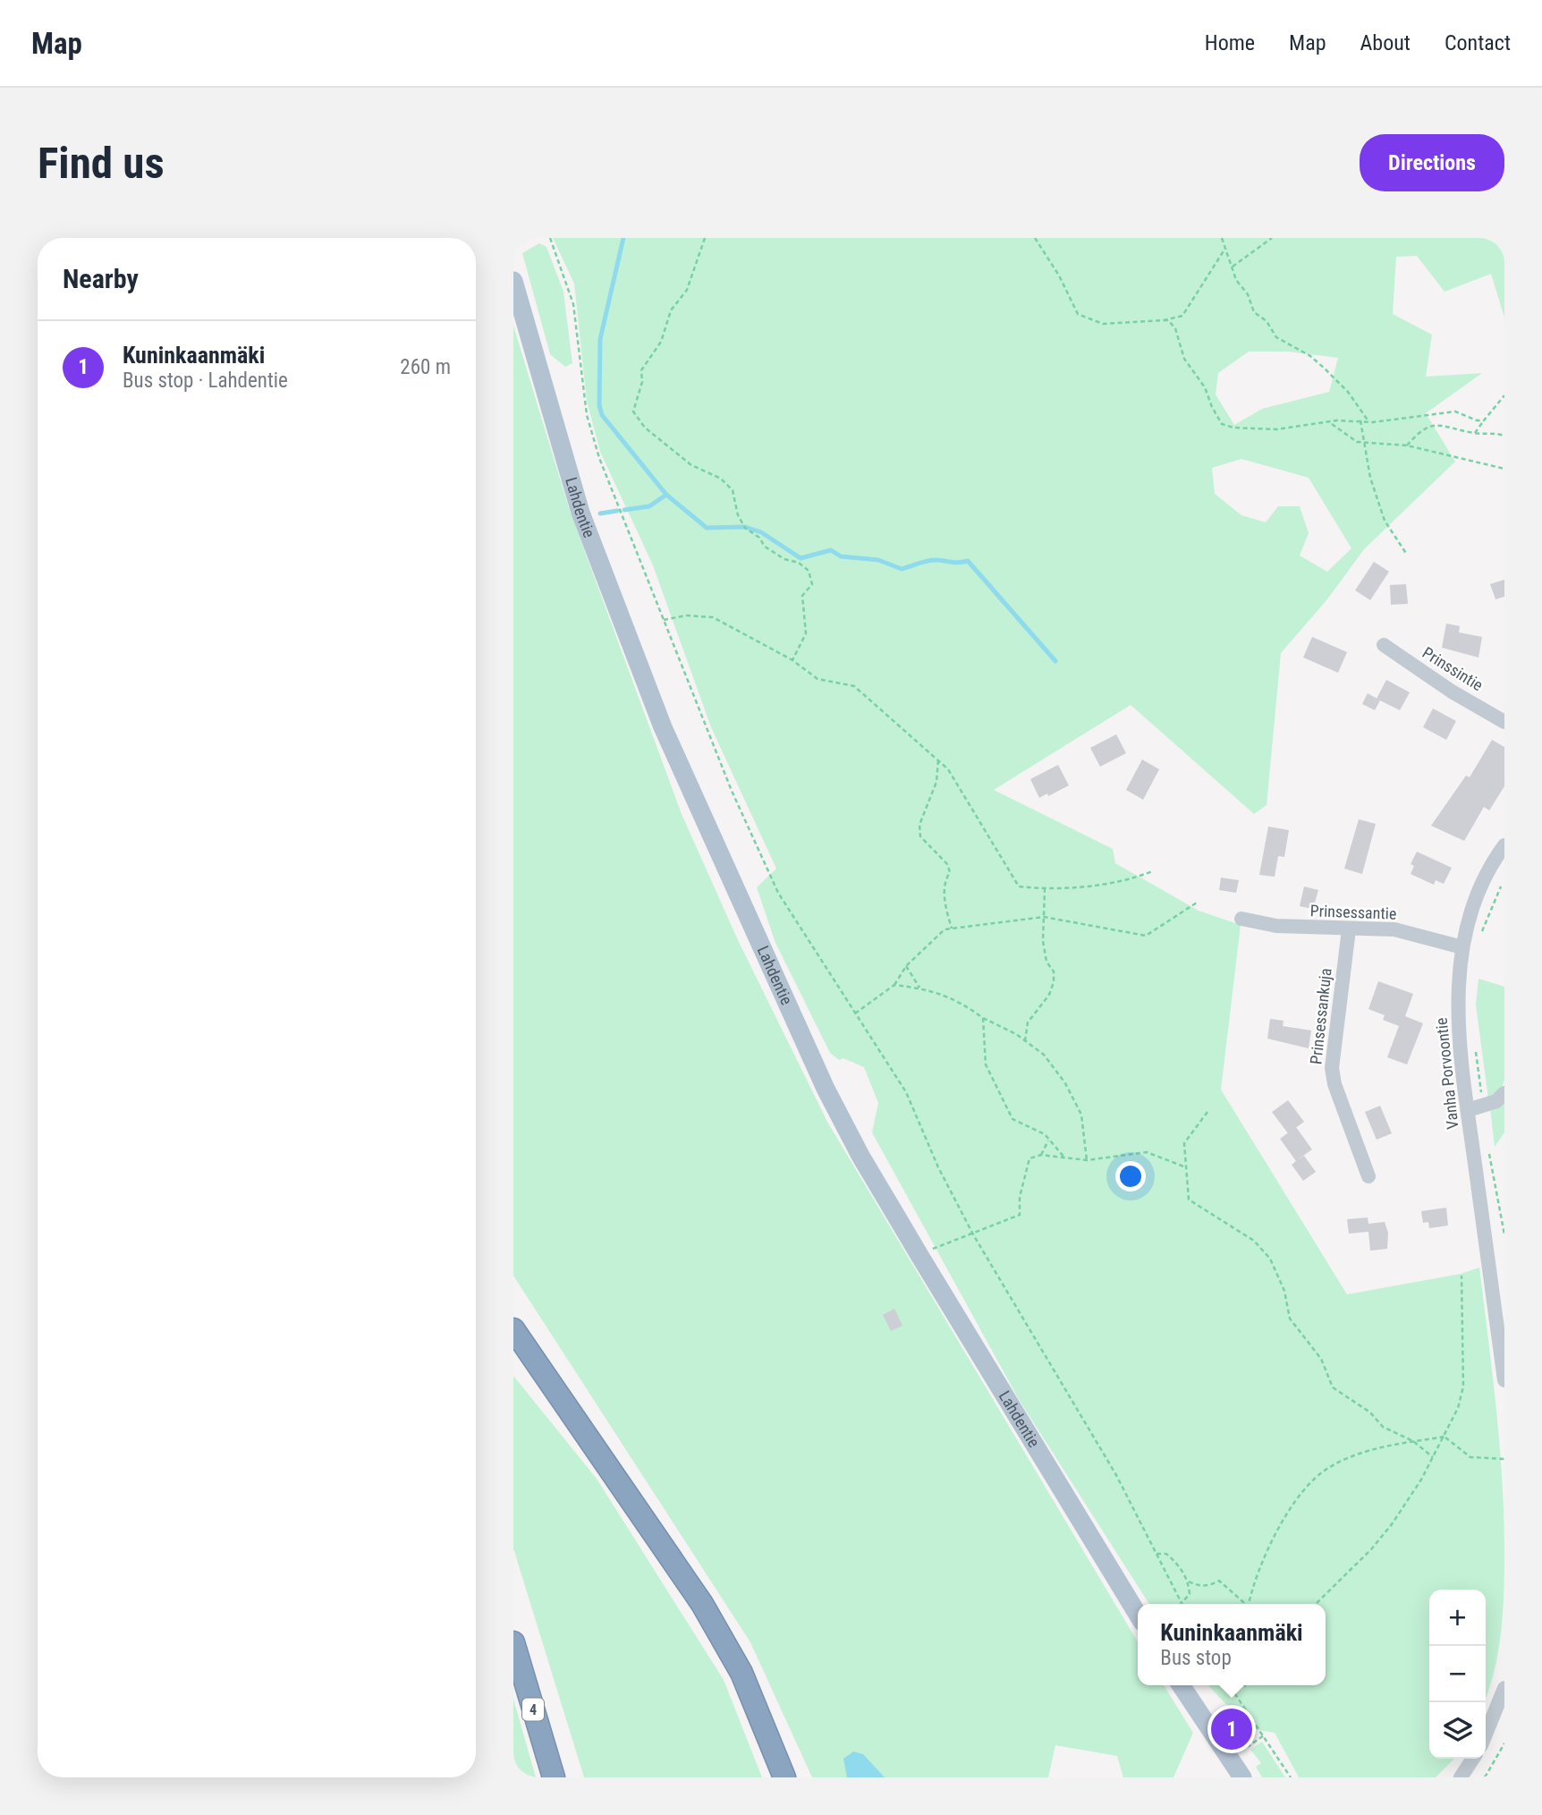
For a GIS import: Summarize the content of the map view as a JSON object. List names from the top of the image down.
{
  "streets": {
    "highway": ["4"],
    "main road": ["Lahdentie"],
    "street": [
      "Prinssintie",
      "Prinsessantie",
      "Prinsessankuja",
      "Vanha Porvoontie"
    ]
  },
  "crossings": [
    ["Prinsessantie", "Prinsessankuja"],
    ["Prinsessantie", "Vanha Porvoontie"]
  ],
  "page": {
    "header": "Map",
    "nav": [
      "Home",
      "Map",
      "About",
      "Contact"
    ],
    "buttons": "Directions",
    "title": "Find us",
    "heading": "Nearby",
    "list": [
      {
        "mark": "1",
        "name": "Kuninkaanmäki",
        "note": "Bus stop · Lahdentie",
        "value": "260 m"
      }
    ],
    "map_buttons": ["+", "−"],
    "popup": ["Kuninkaanmäki", "Bus stop"],
    "pins": "1"
  }
}
